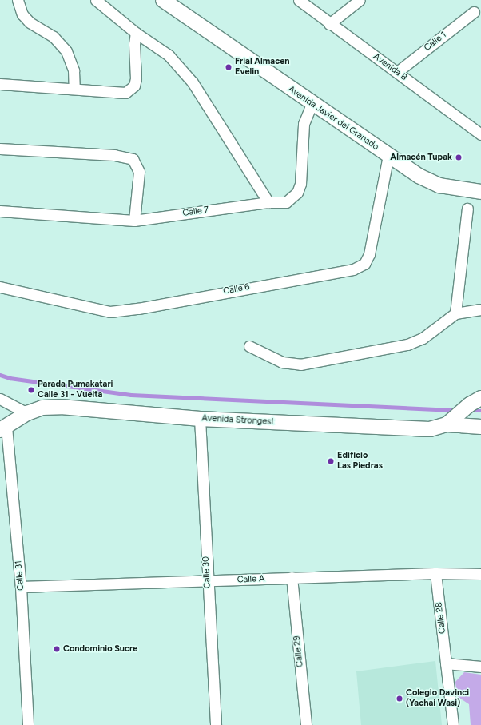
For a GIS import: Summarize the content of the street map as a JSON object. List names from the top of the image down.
{
  "streets": {
    "main road": ["Avenida Javier del Granado", "Avenida Strongest"],
    "street": [
      "Calle 1",
      "Avenida B",
      "Calle 7",
      "Calle 6",
      "Calle 30",
      "Calle 31",
      "Calle A",
      "Calle 28",
      "Calle 29"
    ]
  },
  "crossings": [
    ["Calle 1", "Avenida B"],
    ["Avenida Javier del Granado", "Calle 7"],
    ["Avenida Javier del Granado", "Calle 6"],
    ["Avenida Strongest", "Calle 30"],
    ["Avenida Strongest", "Calle 31"],
    ["Calle 30", "Calle A"],
    ["Calle 31", "Calle A"],
    ["Calle A", "Calle 28"],
    ["Calle A", "Calle 29"]
  ],
  "places": [
    "Frial Almacen Evelin",
    "Almacén Tupak",
    "Parada Pumakatari Calle 31 - Vuelta",
    "Edificio Las Piedras",
    "Condominio Sucre",
    "Colegio Davinci (Yachai Wasi)"
  ]
}
